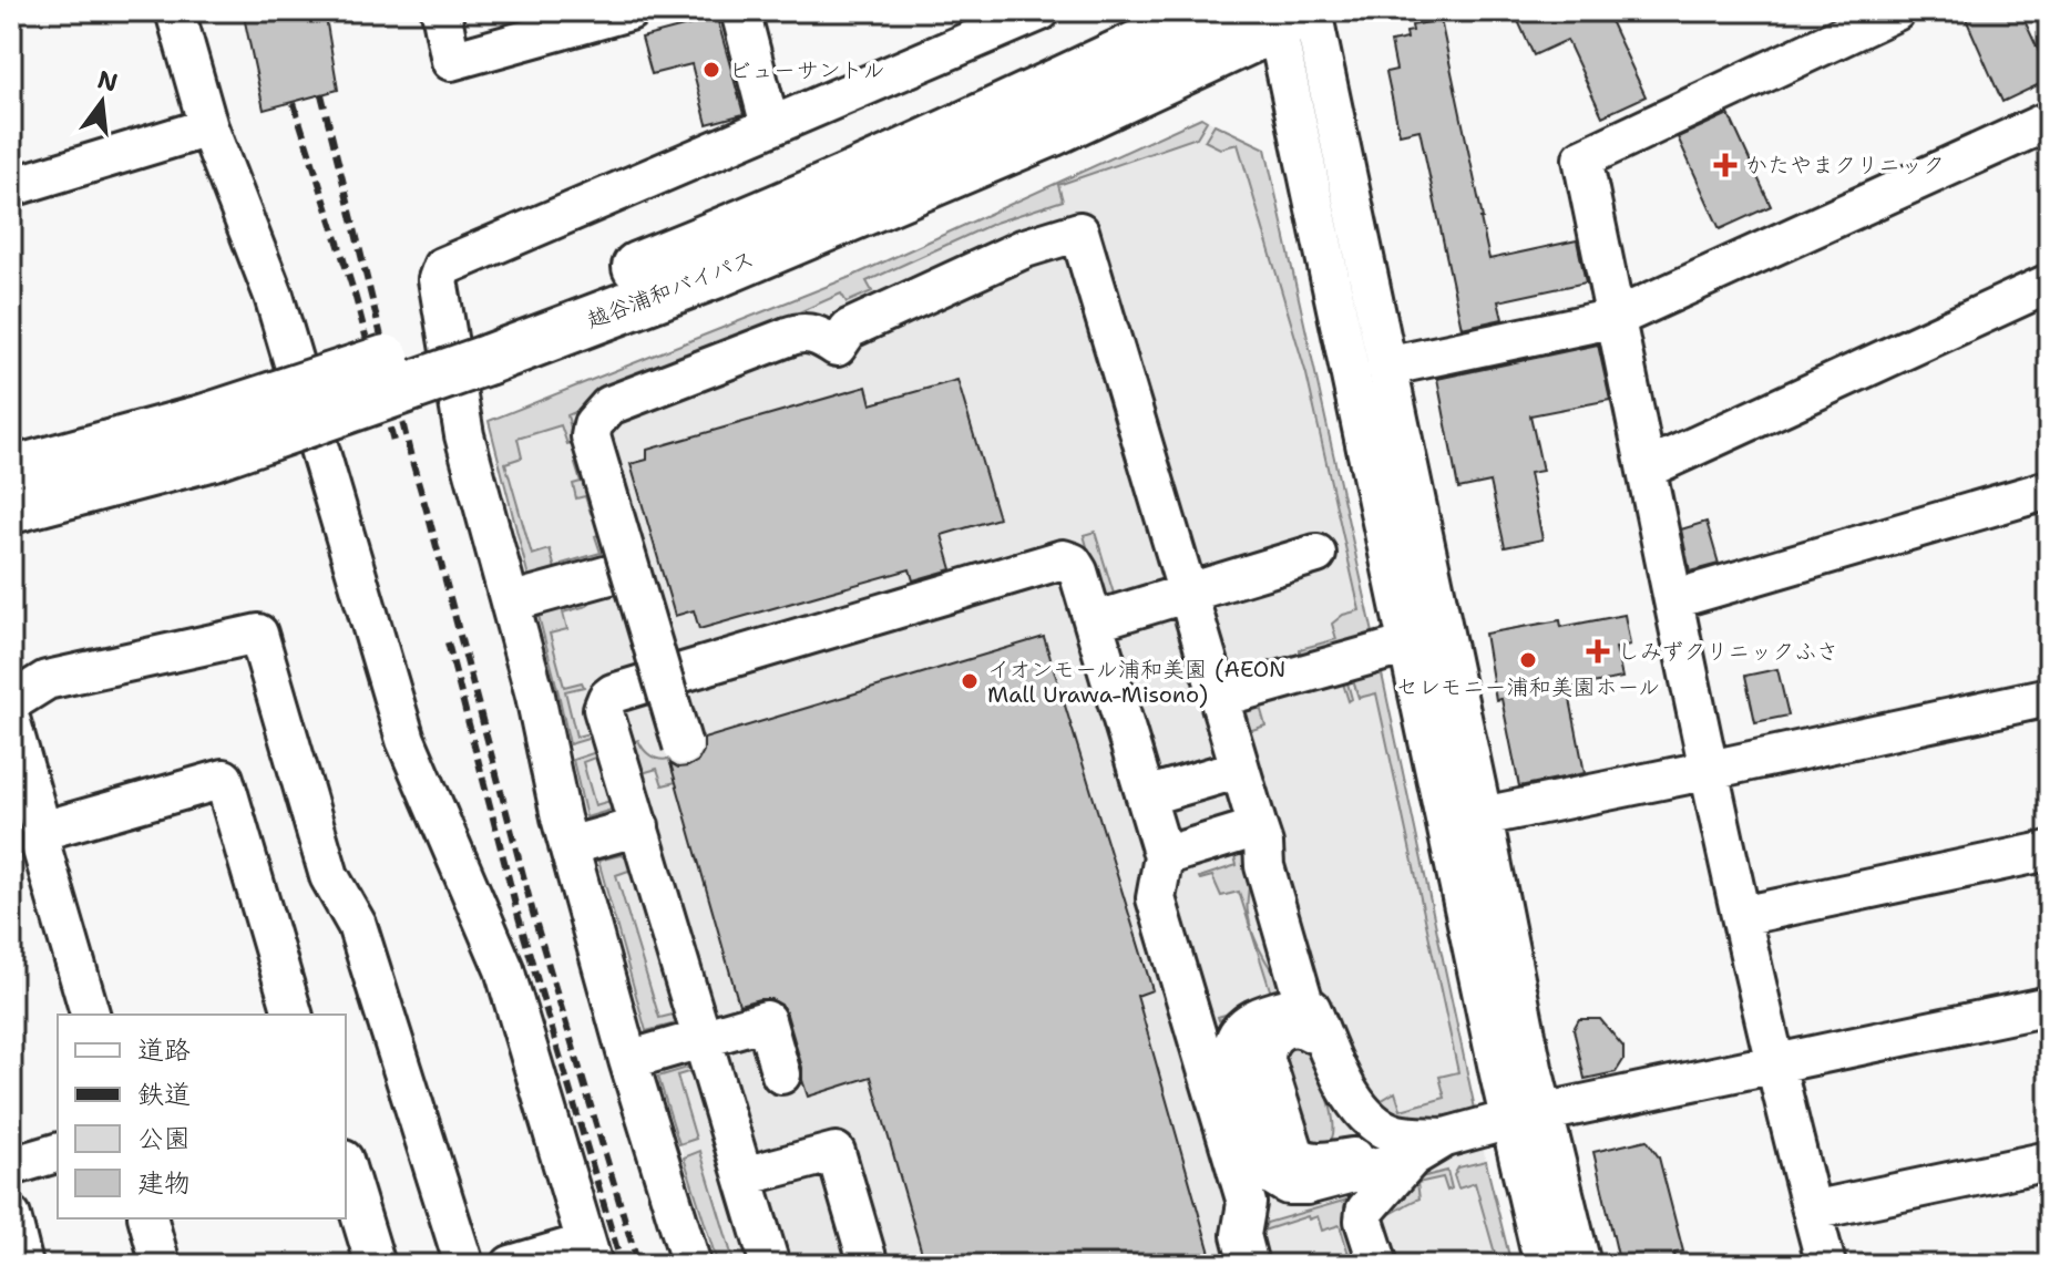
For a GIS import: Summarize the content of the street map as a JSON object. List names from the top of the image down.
{
  "streets": {
    "highway": ["越谷浦和バイパス"]
  },
  "places": {
    "other": ["ビューサントル", "セレモニー浦和美園ホール", "イオンモール浦和美園 (AEON Mall Urawa-Misono)"],
    "health": ["かたやまクリニック", "しみずクリニックふさ"]
  },
  "legend": [
    "道路",
    "鉄道",
    "公園",
    "建物"
  ],
  "north": "top"
}
